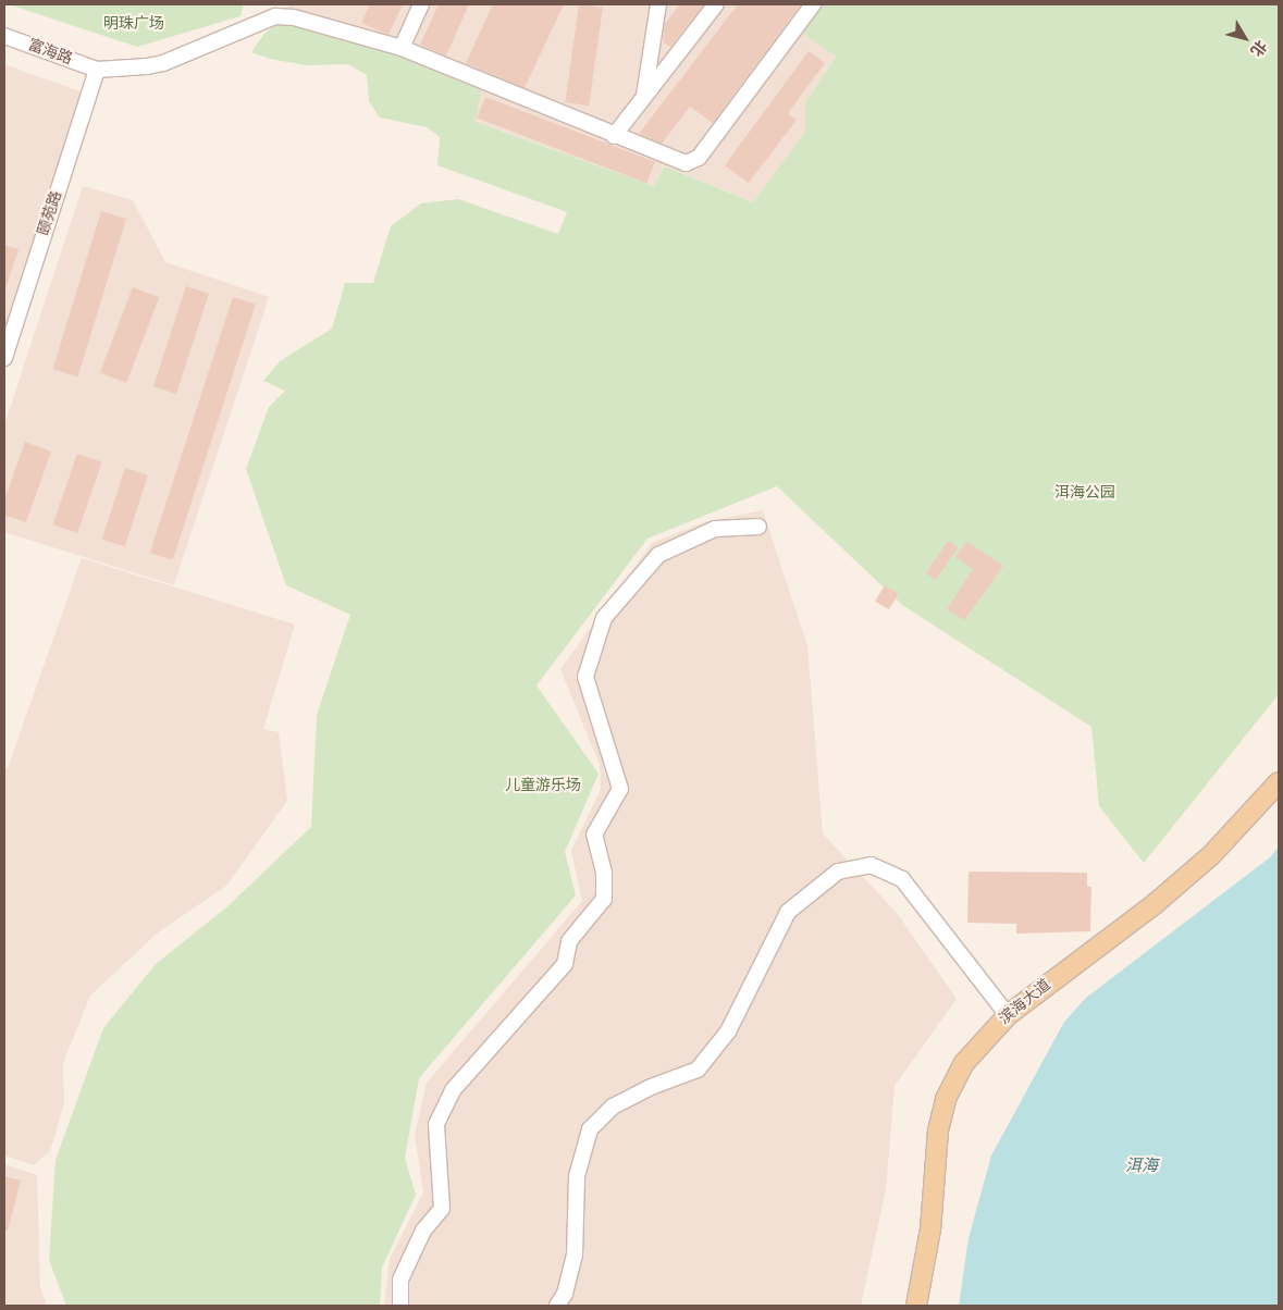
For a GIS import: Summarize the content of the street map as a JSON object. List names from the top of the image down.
{
  "streets": {
    "main road": ["滨海大道"],
    "street": ["富海路", "颐苑路"]
  },
  "crossings": [
    ["富海路", "颐苑路"]
  ],
  "water": ["洱海"],
  "parks": ["明珠广场", "洱海公园", "儿童游乐场"],
  "north": "bottom right"
}
